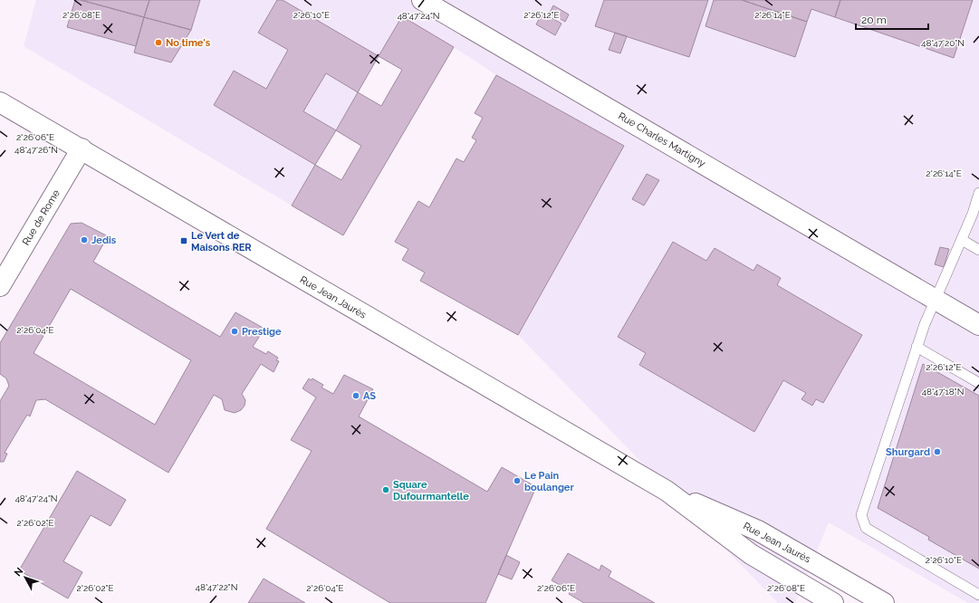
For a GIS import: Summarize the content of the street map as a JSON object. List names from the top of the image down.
{
  "streets": {
    "main road": ["Rue Charles Martigny", "Rue de Rome", "Rue Jean Jaurès"]
  },
  "crossings": [
    ["Rue de Rome", "Rue Jean Jaurès"]
  ],
  "places": {
    "other": [
      "No time's",
      "Jedis",
      "Prestige",
      "AS",
      "Shurgard",
      "Le Pain boulanger",
      "Square Dufourmantelle"
    ],
    "transit": ["Le Vert de Maisons RER"]
  },
  "scale_bar": "20 m",
  "north": "top left",
  "coordinates": [
    "2°26'12\"E",
    "2°26'14\"E",
    "2°26'08\"E",
    "2°26'10\"E",
    "48°47'24\"N",
    "48°47'20\"N",
    "2°26'06\"E",
    "48°47'26\"N",
    "2°26'04\"E",
    "48°47'18\"N",
    "2°26'02\"E",
    "48°47'22\"N"
  ]
}
